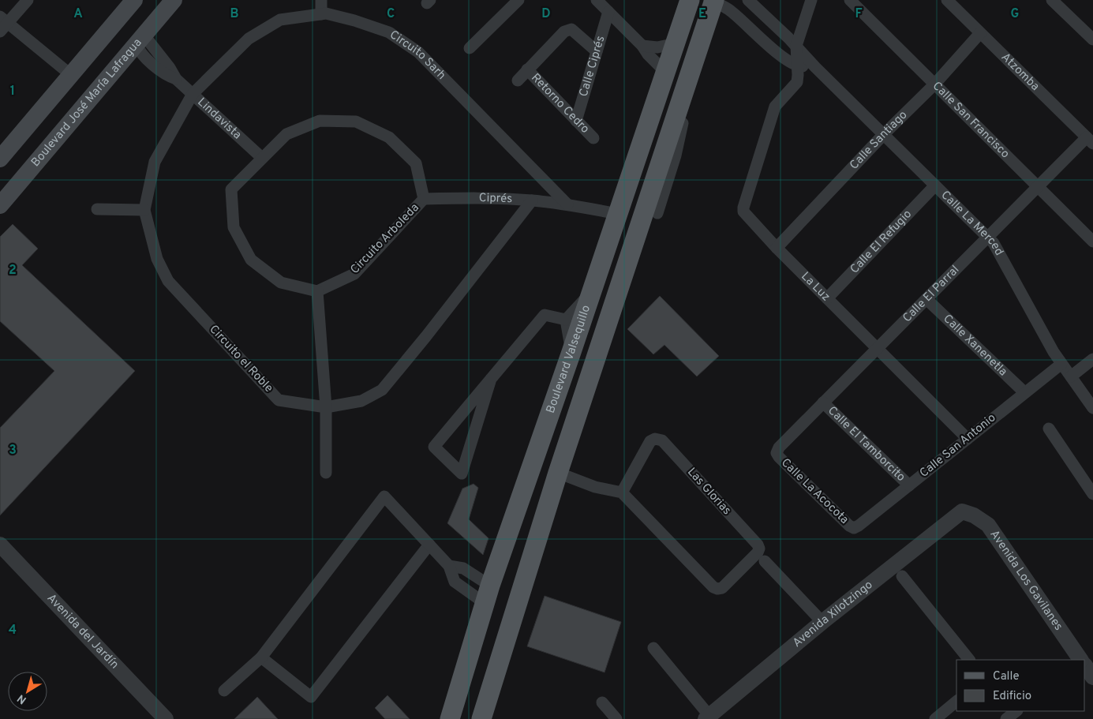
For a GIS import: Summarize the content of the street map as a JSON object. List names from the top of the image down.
{
  "streets": {
    "main road": ["Boulevard José María Lafragua", "Boulevard Valsequillo"],
    "street": [
      "Circuito Sarh",
      "Calle Ciprés",
      "Atzomba",
      "Retorno Cedro",
      "Lindavista",
      "Calle San Francisco",
      "Calle Santiago",
      "Ciprés",
      "Calle La Merced",
      "Circuito Arboleda",
      "Calle El Refugio",
      "La Luz",
      "Calle El Parral",
      "Calle Xanenetla",
      "Circuito el Roble",
      "Calle El Tamborcito",
      "Calle San Antonio",
      "Las Glorias",
      "Calle La Acocota",
      "Avenida Los Gavilanes",
      "Avenida Xilotzingo",
      "Avenida del Jardín"
    ]
  },
  "crossings": [
    ["Circuito Sarh", "Lindavista"],
    ["Circuito Sarh", "Ciprés"],
    ["Circuito Sarh", "Circuito el Roble"],
    ["Calle Ciprés", "Retorno Cedro"],
    ["Atzomba", "Calle Santiago"],
    ["Atzomba", "Calle El Parral"],
    ["Boulevard José María Lafragua", "Lindavista"],
    ["Lindavista", "Circuito Arboleda"],
    ["Lindavista", "Circuito el Roble"],
    ["Calle San Francisco", "Calle Santiago"],
    ["Calle San Francisco", "Calle El Parral"],
    ["Calle Santiago", "Calle La Merced"],
    ["Calle Santiago", "La Luz"],
    ["Ciprés", "Circuito Arboleda"],
    ["Ciprés", "Circuito el Roble"],
    ["Calle La Merced", "Calle El Refugio"],
    ["Calle La Merced", "Calle El Parral"],
    ["Calle La Merced", "Calle San Antonio"],
    ["Calle El Refugio", "La Luz"],
    ["La Luz", "Calle El Parral"],
    ["La Luz", "Calle San Antonio"],
    ["Calle El Parral", "Calle Xanenetla"],
    ["Calle El Parral", "Calle El Tamborcito"],
    ["Calle El Parral", "Calle La Acocota"],
    ["Calle Xanenetla", "Calle San Antonio"],
    ["Calle El Tamborcito", "Calle San Antonio"],
    ["Calle San Antonio", "Calle La Acocota"],
    ["Avenida Los Gavilanes", "Avenida Xilotzingo"]
  ],
  "legend": ["Calle", "Edificio"],
  "north": "bottom left",
  "grid": {
    "columns": [
      "A",
      "B",
      "C",
      "D",
      "E",
      "F",
      "G"
    ],
    "rows": [
      "1",
      "2",
      "3",
      "4"
    ]
  }
}
